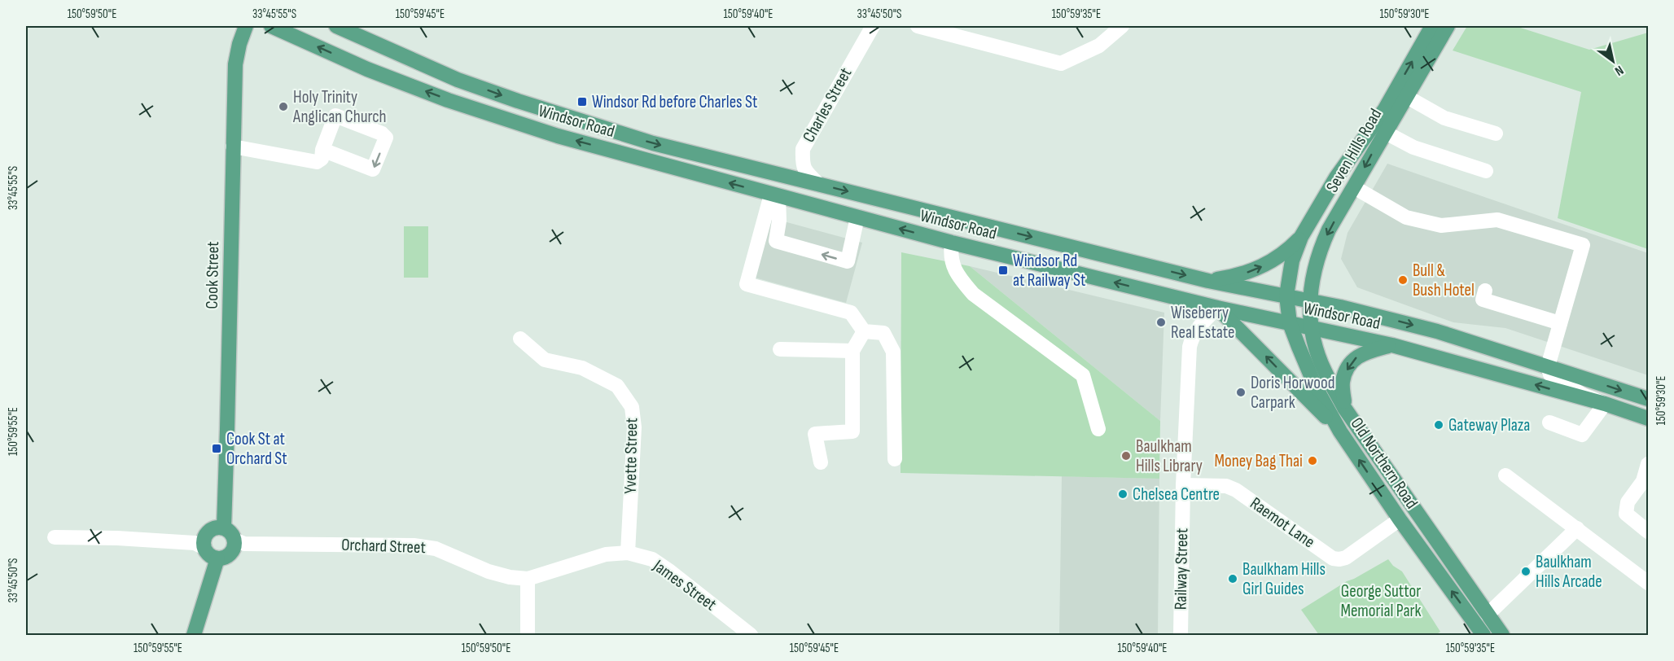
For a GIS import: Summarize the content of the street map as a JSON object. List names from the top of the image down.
{
  "streets": {
    "main road": [
      "Windsor Road",
      "Seven Hills Road",
      "Cook Street",
      "Old Northern Road"
    ],
    "street": [
      "Charles Street",
      "Yvette Street",
      "Raemot Lane",
      "Orchard Street",
      "Railway Street",
      "James Street"
    ]
  },
  "crossings": [
    ["Charles Street", "Windsor Road"],
    ["Windsor Road", "Seven Hills Road"],
    ["Windsor Road", "Old Northern Road"],
    ["Windsor Road", "Railway Street"],
    ["Seven Hills Road", "Old Northern Road"],
    ["Cook Street", "Orchard Street"],
    ["Yvette Street", "James Street"],
    ["Old Northern Road", "Raemot Lane"],
    ["Raemot Lane", "Railway Street"],
    ["Orchard Street", "James Street"]
  ],
  "parks": ["George Suttor Memorial Park"],
  "places": {
    "transit": ["Windsor Rd before Charles St", "Windsor Rd at Railway St", "Cook St at Orchard St"],
    "other": [
      "Holy Trinity Anglican Church",
      "Bull & Bush Hotel",
      "Wiseberry Real Estate",
      "Doris Horwood Carpark",
      "Gateway Plaza",
      "Baulkham Hills Library",
      "Money Bag Thai",
      "Chelsea Centre",
      "Baulkham Hills Arcade",
      "Baulkham Hills Girl Guides"
    ]
  },
  "north": "bottom right",
  "coordinates": [
    "150°59'50\"E",
    "33°45'55\"S",
    "150°59'45\"E",
    "150°59'40\"E",
    "33°45'50\"S",
    "150°59'35\"E",
    "150°59'30\"E",
    "150°59'55\"E"
  ]
}
